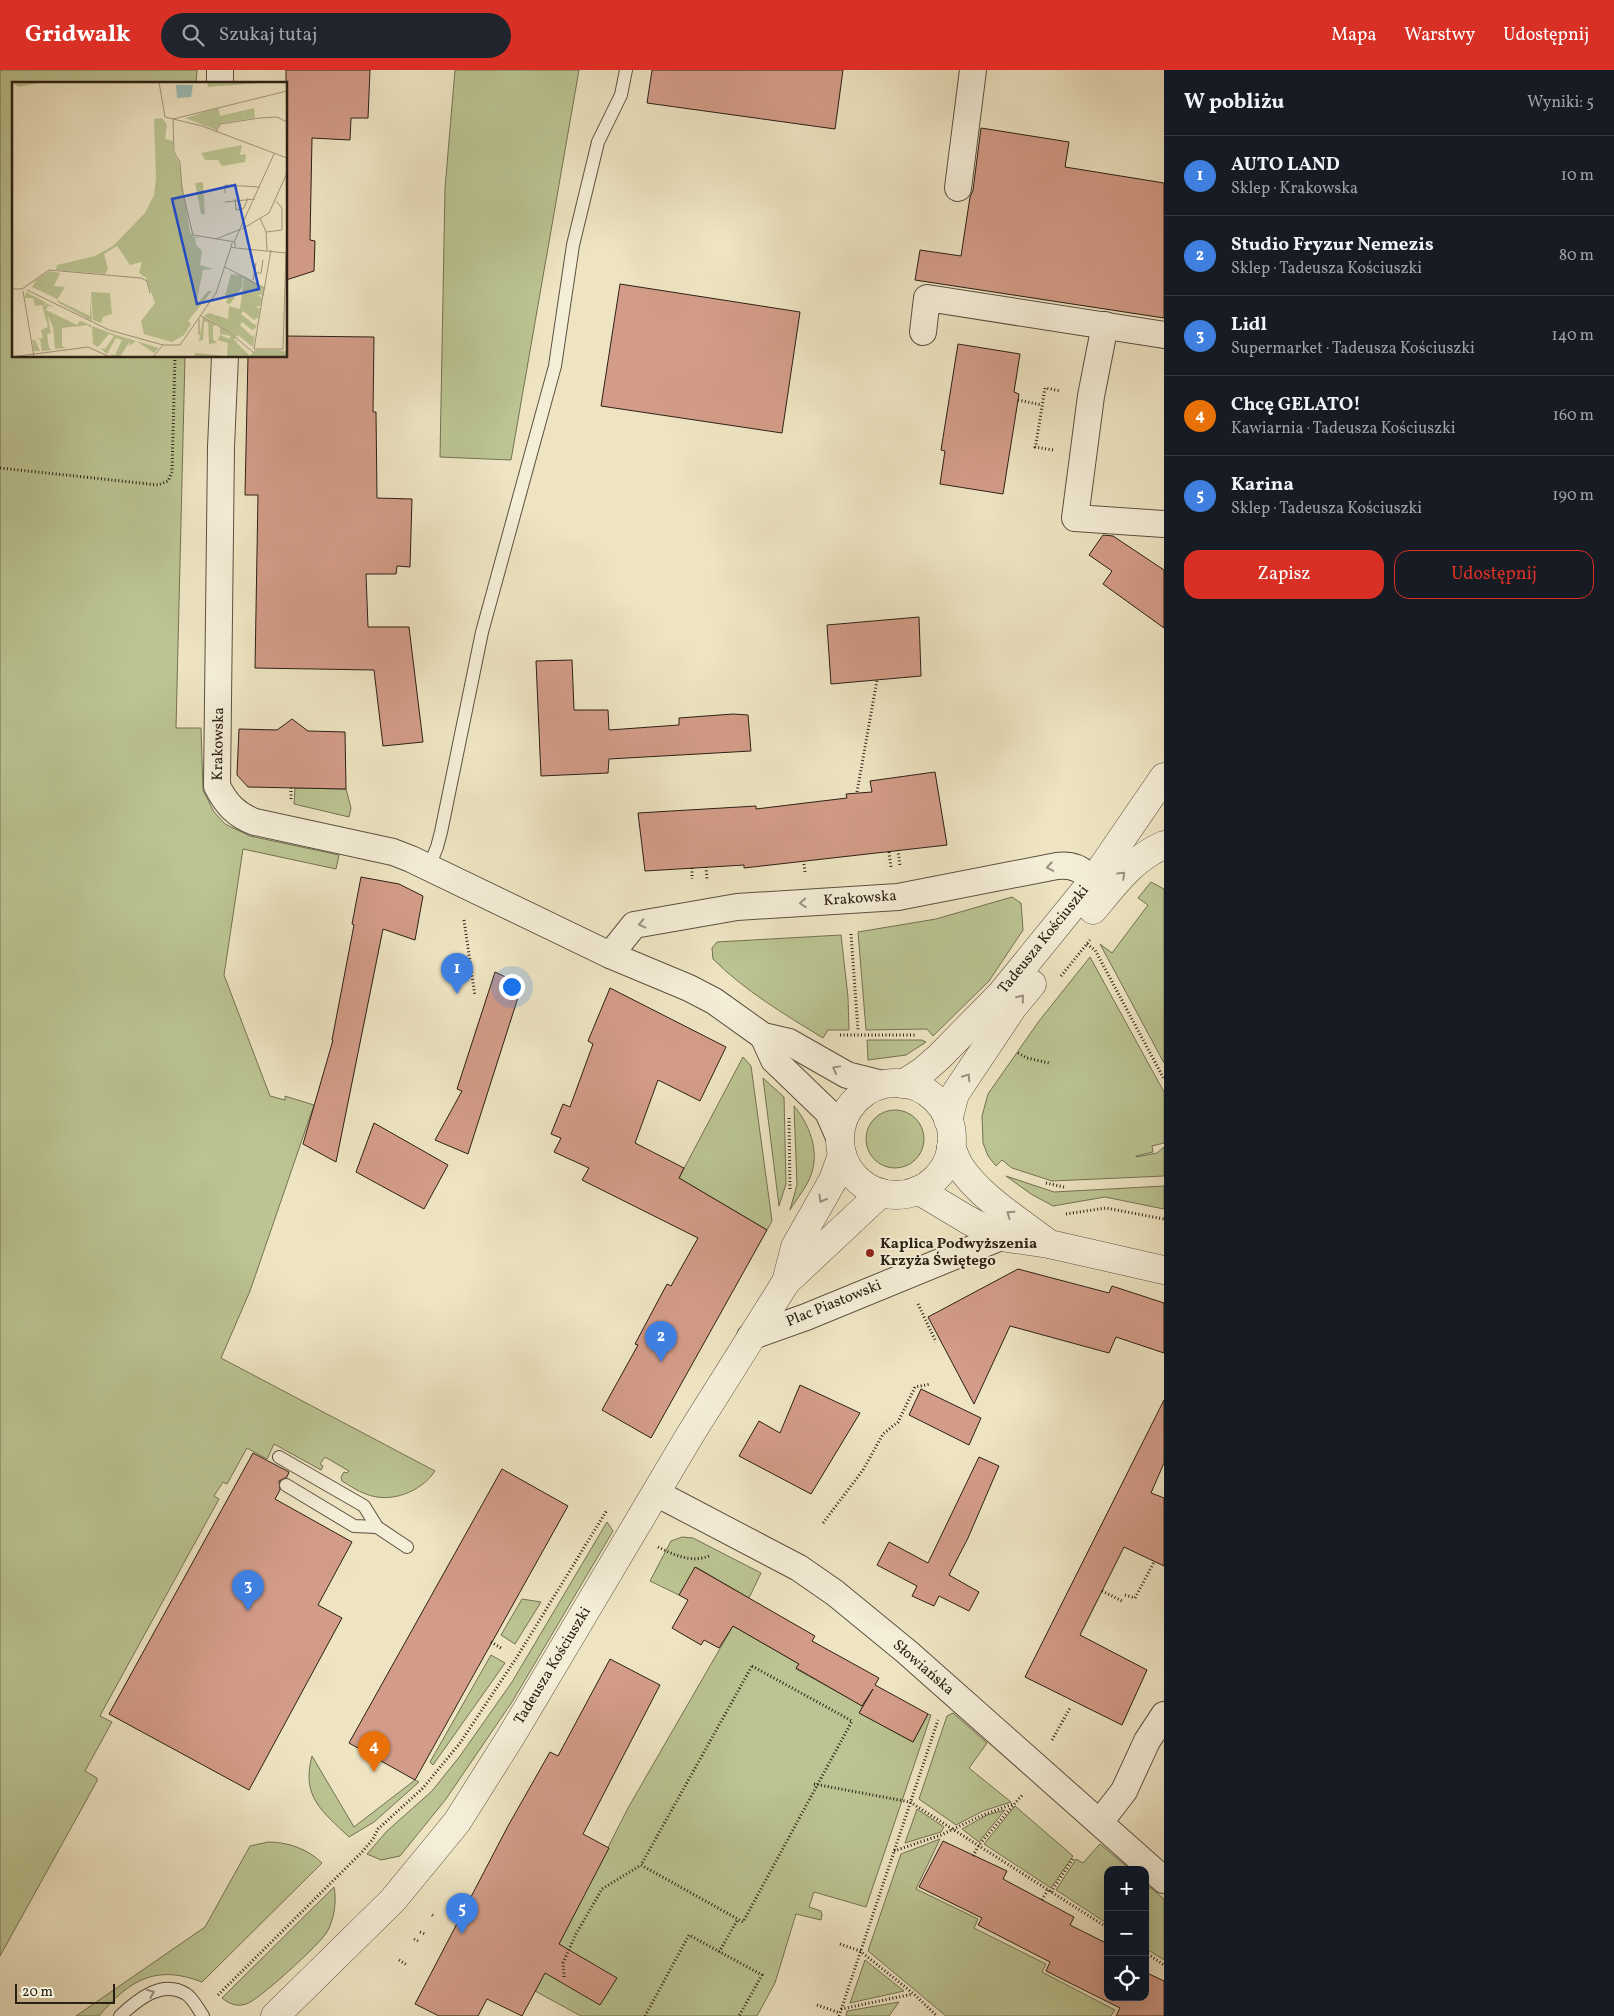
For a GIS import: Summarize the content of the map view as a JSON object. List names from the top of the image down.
{
  "streets": {
    "street": [
      "Krakowska",
      "Tadeusza Kościuszki",
      "Plac Piastowski",
      "Słowiańska"
    ]
  },
  "crossings": [
    ["Krakowska", "Tadeusza Kościuszki"],
    ["Tadeusza Kościuszki", "Plac Piastowski"],
    ["Tadeusza Kościuszki", "Słowiańska"]
  ],
  "one_way": ["Krakowska"],
  "places": ["Kaplica Podwyższenia Krzyża Świętego"],
  "scale_bar": "20 m",
  "page": {
    "header": "Gridwalk",
    "search": "Szukaj tutaj",
    "nav": ["Mapa", "Warstwy", "Udostępnij"],
    "heading": ["W pobliżu", "Wyniki: 5"],
    "list": [
      {
        "mark": "1",
        "name": "AUTO LAND",
        "note": "Sklep · Krakowska",
        "value": "10 m"
      },
      {
        "mark": "2",
        "name": "Studio Fryzur Nemezis",
        "note": "Sklep · Tadeusza Kościuszki",
        "value": "80 m"
      },
      {
        "mark": "3",
        "name": "Lidl",
        "note": "Supermarket · Tadeusza Kościuszki",
        "value": "140 m"
      },
      {
        "mark": "4",
        "name": "Chcę GELATO!",
        "note": "Kawiarnia · Tadeusza Kościuszki",
        "value": "160 m"
      },
      {
        "mark": "5",
        "name": "Karina",
        "note": "Sklep · Tadeusza Kościuszki",
        "value": "190 m"
      }
    ],
    "buttons": ["Zapisz", "Udostępnij"],
    "pins": [
      "1",
      "2",
      "3",
      "4",
      "5"
    ],
    "map_buttons": ["+", "−"],
    "scale": "20 m"
  }
}
